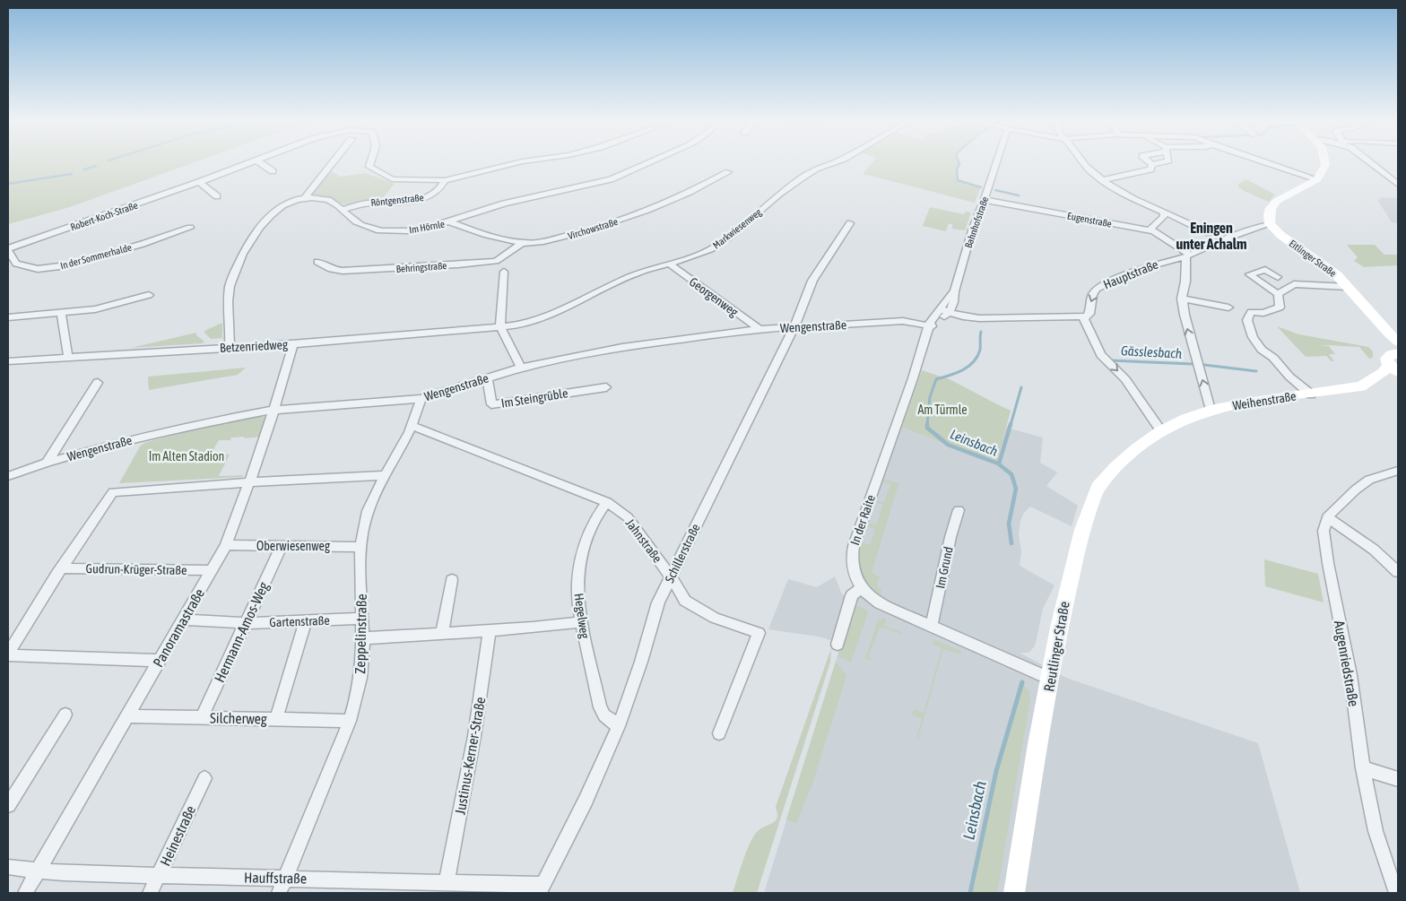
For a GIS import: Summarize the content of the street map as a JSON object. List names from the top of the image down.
{
  "streets": {
    "main road": ["Eitlinger Straße", "Weihenstraße", "Reutlinger Straße"],
    "street": [
      "Röntgenstraße",
      "Robert-Koch-Straße",
      "Eugenstraße",
      "Bahnhofstraße",
      "Im Hörnle",
      "Virchowstraße",
      "Markwiesenweg",
      "In der Sommerhalde",
      "Behringstraße",
      "Hauptstraße",
      "Georgenweg",
      "Wengenstraße",
      "Betzenriedweg",
      "Im Steingrüble",
      "In der Raite",
      "Jahnstraße",
      "Oberwiesenweg",
      "Schillerstraße",
      "Im Grund",
      "Gudrun-Krüger-Straße",
      "Hegelweg",
      "Gartenstraße",
      "Panoramastraße",
      "Hermann-Amos-Weg",
      "Zeppelinstraße",
      "Augenriedstraße",
      "Silcherweg",
      "Justinus-Kerner-Straße",
      "Heinestraße",
      "Hauffstraße"
    ]
  },
  "crossings": [
    ["Röntgenstraße", "Robert-Koch-Straße"],
    ["Röntgenstraße", "Im Hörnle"],
    ["Robert-Koch-Straße", "In der Sommerhalde"],
    ["Eugenstraße", "Bahnhofstraße"],
    ["Eugenstraße", "Hauptstraße"],
    ["Bahnhofstraße", "Wengenstraße"],
    ["Bahnhofstraße", "In der Raite"],
    ["Im Hörnle", "Virchowstraße"],
    ["Im Hörnle", "Betzenriedweg"],
    ["Virchowstraße", "Behringstraße"],
    ["Markwiesenweg", "Georgenweg"],
    ["Markwiesenweg", "Betzenriedweg"],
    ["Eitlinger Straße", "Hauptstraße"],
    ["Georgenweg", "Wengenstraße"],
    ["Wengenstraße", "Im Steingrüble"],
    ["Wengenstraße", "In der Raite"],
    ["Wengenstraße", "Schillerstraße"],
    ["Wengenstraße", "Panoramastraße"],
    ["Wengenstraße", "Zeppelinstraße"],
    ["Betzenriedweg", "Panoramastraße"],
    ["Weihenstraße", "Reutlinger Straße"],
    ["In der Raite", "Im Grund"],
    ["In der Raite", "Reutlinger Straße"],
    ["Jahnstraße", "Schillerstraße"],
    ["Jahnstraße", "Hegelweg"],
    ["Jahnstraße", "Zeppelinstraße"],
    ["Oberwiesenweg", "Panoramastraße"],
    ["Oberwiesenweg", "Hermann-Amos-Weg"],
    ["Oberwiesenweg", "Zeppelinstraße"],
    ["Schillerstraße", "Hegelweg"],
    ["Schillerstraße", "Hauffstraße"],
    ["Gudrun-Krüger-Straße", "Panoramastraße"],
    ["Gartenstraße", "Panoramastraße"],
    ["Gartenstraße", "Hermann-Amos-Weg"],
    ["Gartenstraße", "Zeppelinstraße"],
    ["Panoramastraße", "Silcherweg"],
    ["Panoramastraße", "Hauffstraße"],
    ["Hermann-Amos-Weg", "Silcherweg"],
    ["Zeppelinstraße", "Silcherweg"],
    ["Zeppelinstraße", "Hauffstraße"],
    ["Justinus-Kerner-Straße", "Hauffstraße"],
    ["Heinestraße", "Hauffstraße"]
  ],
  "one_way": ["Hauptstraße"],
  "districts": ["Eningen unter Achalm"],
  "water": ["Gässlesbach", "Leinsbach"],
  "parks": ["Am Türmle", "Im Alten Stadion"]
}
